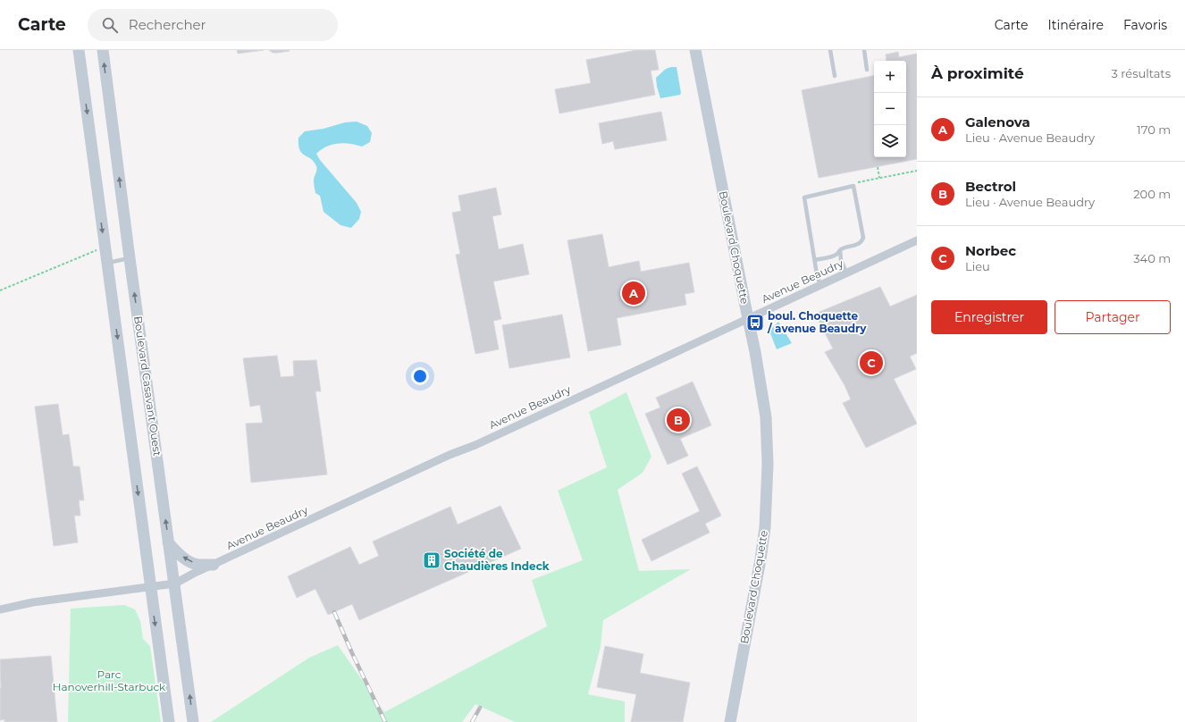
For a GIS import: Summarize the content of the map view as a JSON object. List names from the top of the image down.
{
  "streets": {
    "main road": ["Boulevard Choquette", "Boulevard Casavant Ouest"],
    "street": ["Avenue Beaudry"]
  },
  "crossings": [
    ["Boulevard Choquette", "Avenue Beaudry"],
    ["Avenue Beaudry", "Boulevard Casavant Ouest"]
  ],
  "parks": ["Parc Hanoverhill-Starbuck"],
  "places": {
    "bus stop": ["boul. Choquette / avenue Beaudry"],
    "building": ["Société de Chaudières Indeck"]
  },
  "page": {
    "header": "Carte",
    "search": "Rechercher",
    "nav": ["Carte", "Itinéraire", "Favoris"],
    "heading": ["À proximité", "3 résultats"],
    "map_buttons": ["+", "−"],
    "list": [
      {
        "mark": "A",
        "name": "Galenova",
        "note": "Lieu · Avenue Beaudry",
        "value": "170 m"
      },
      {
        "mark": "B",
        "name": "Bectrol",
        "note": "Lieu · Avenue Beaudry",
        "value": "200 m"
      },
      {
        "mark": "C",
        "name": "Norbec",
        "note": "Lieu",
        "value": "340 m"
      }
    ],
    "pins": ["A", "C", "B"],
    "buttons": ["Enregistrer", "Partager"]
  }
}
